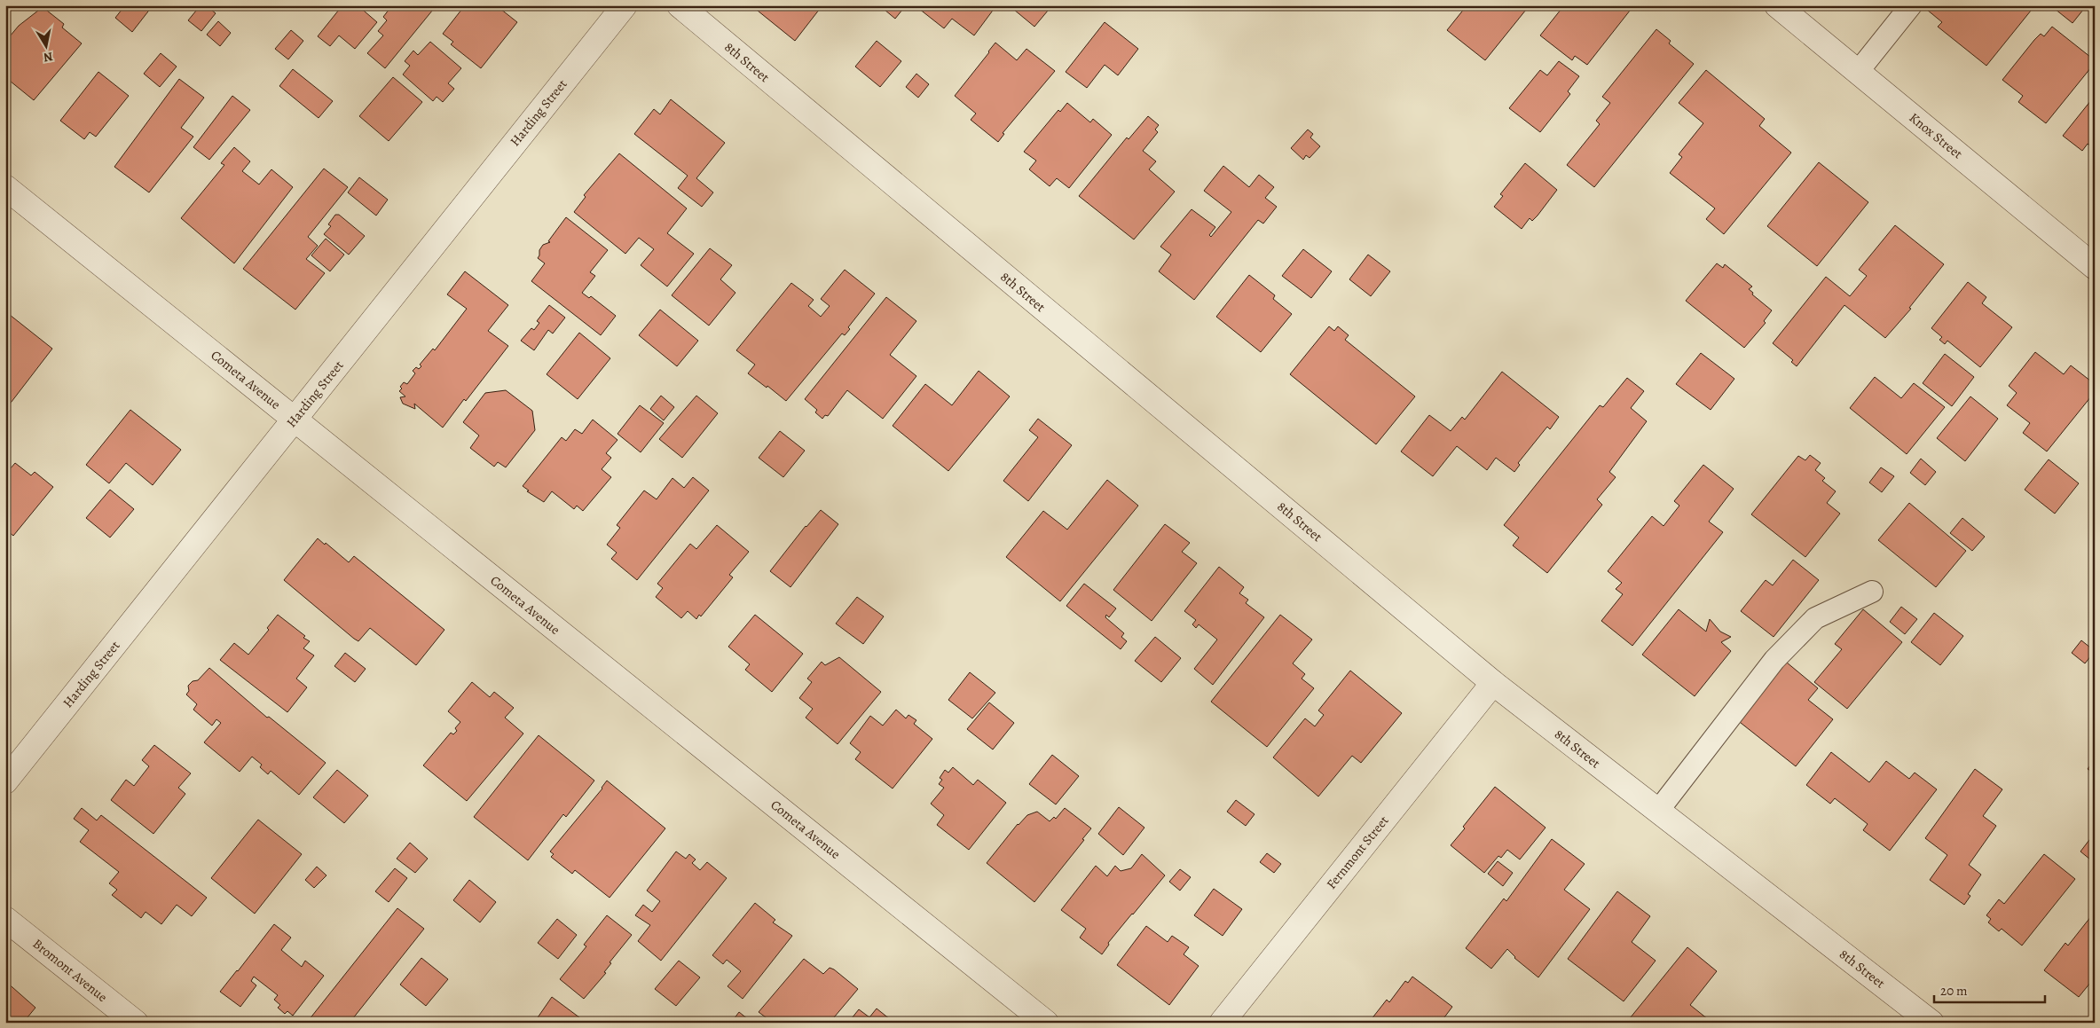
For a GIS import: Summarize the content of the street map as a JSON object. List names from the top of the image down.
{
  "streets": {
    "street": [
      "8th Street",
      "Harding Street",
      "Knox Street",
      "Cometa Avenue",
      "Fernmont Street",
      "Bromont Avenue"
    ]
  },
  "crossings": [
    ["8th Street", "Fernmont Street"],
    ["Harding Street", "Cometa Avenue"]
  ],
  "scale_bar": "20 m",
  "north": "bottom"
}
